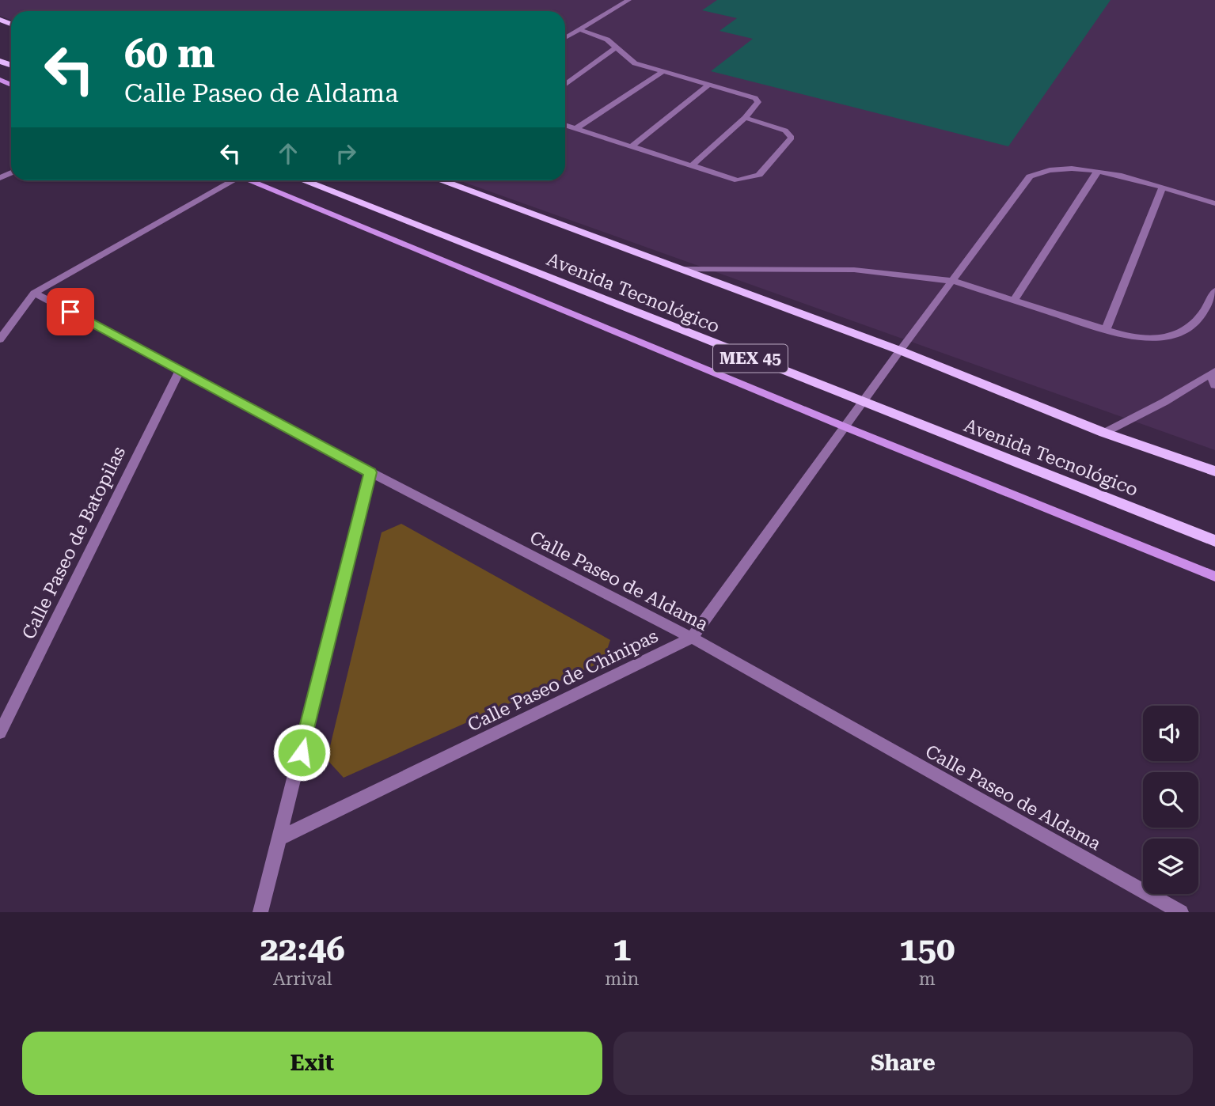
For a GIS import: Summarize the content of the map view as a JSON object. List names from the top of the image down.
{
  "streets": {
    "main road": ["Avenida Tecnológico", "MEX 45"],
    "street": ["Calle Paseo de Batopilas", "Calle Paseo de Aldama", "Calle Paseo de Chinipas"]
  },
  "crossings": [
    ["Avenida Tecnológico", "Calle Paseo de Chinipas"],
    ["Calle Paseo de Batopilas", "Calle Paseo de Aldama"],
    ["Calle Paseo de Aldama", "Calle Paseo de Chinipas"]
  ],
  "page": {
    "turn": ["60 m", "Calle Paseo de Aldama"],
    "eta": [
      "22:46",
      "Arrival",
      "1",
      "min",
      "150",
      "m"
    ],
    "buttons": ["Exit", "Share"]
  }
}
